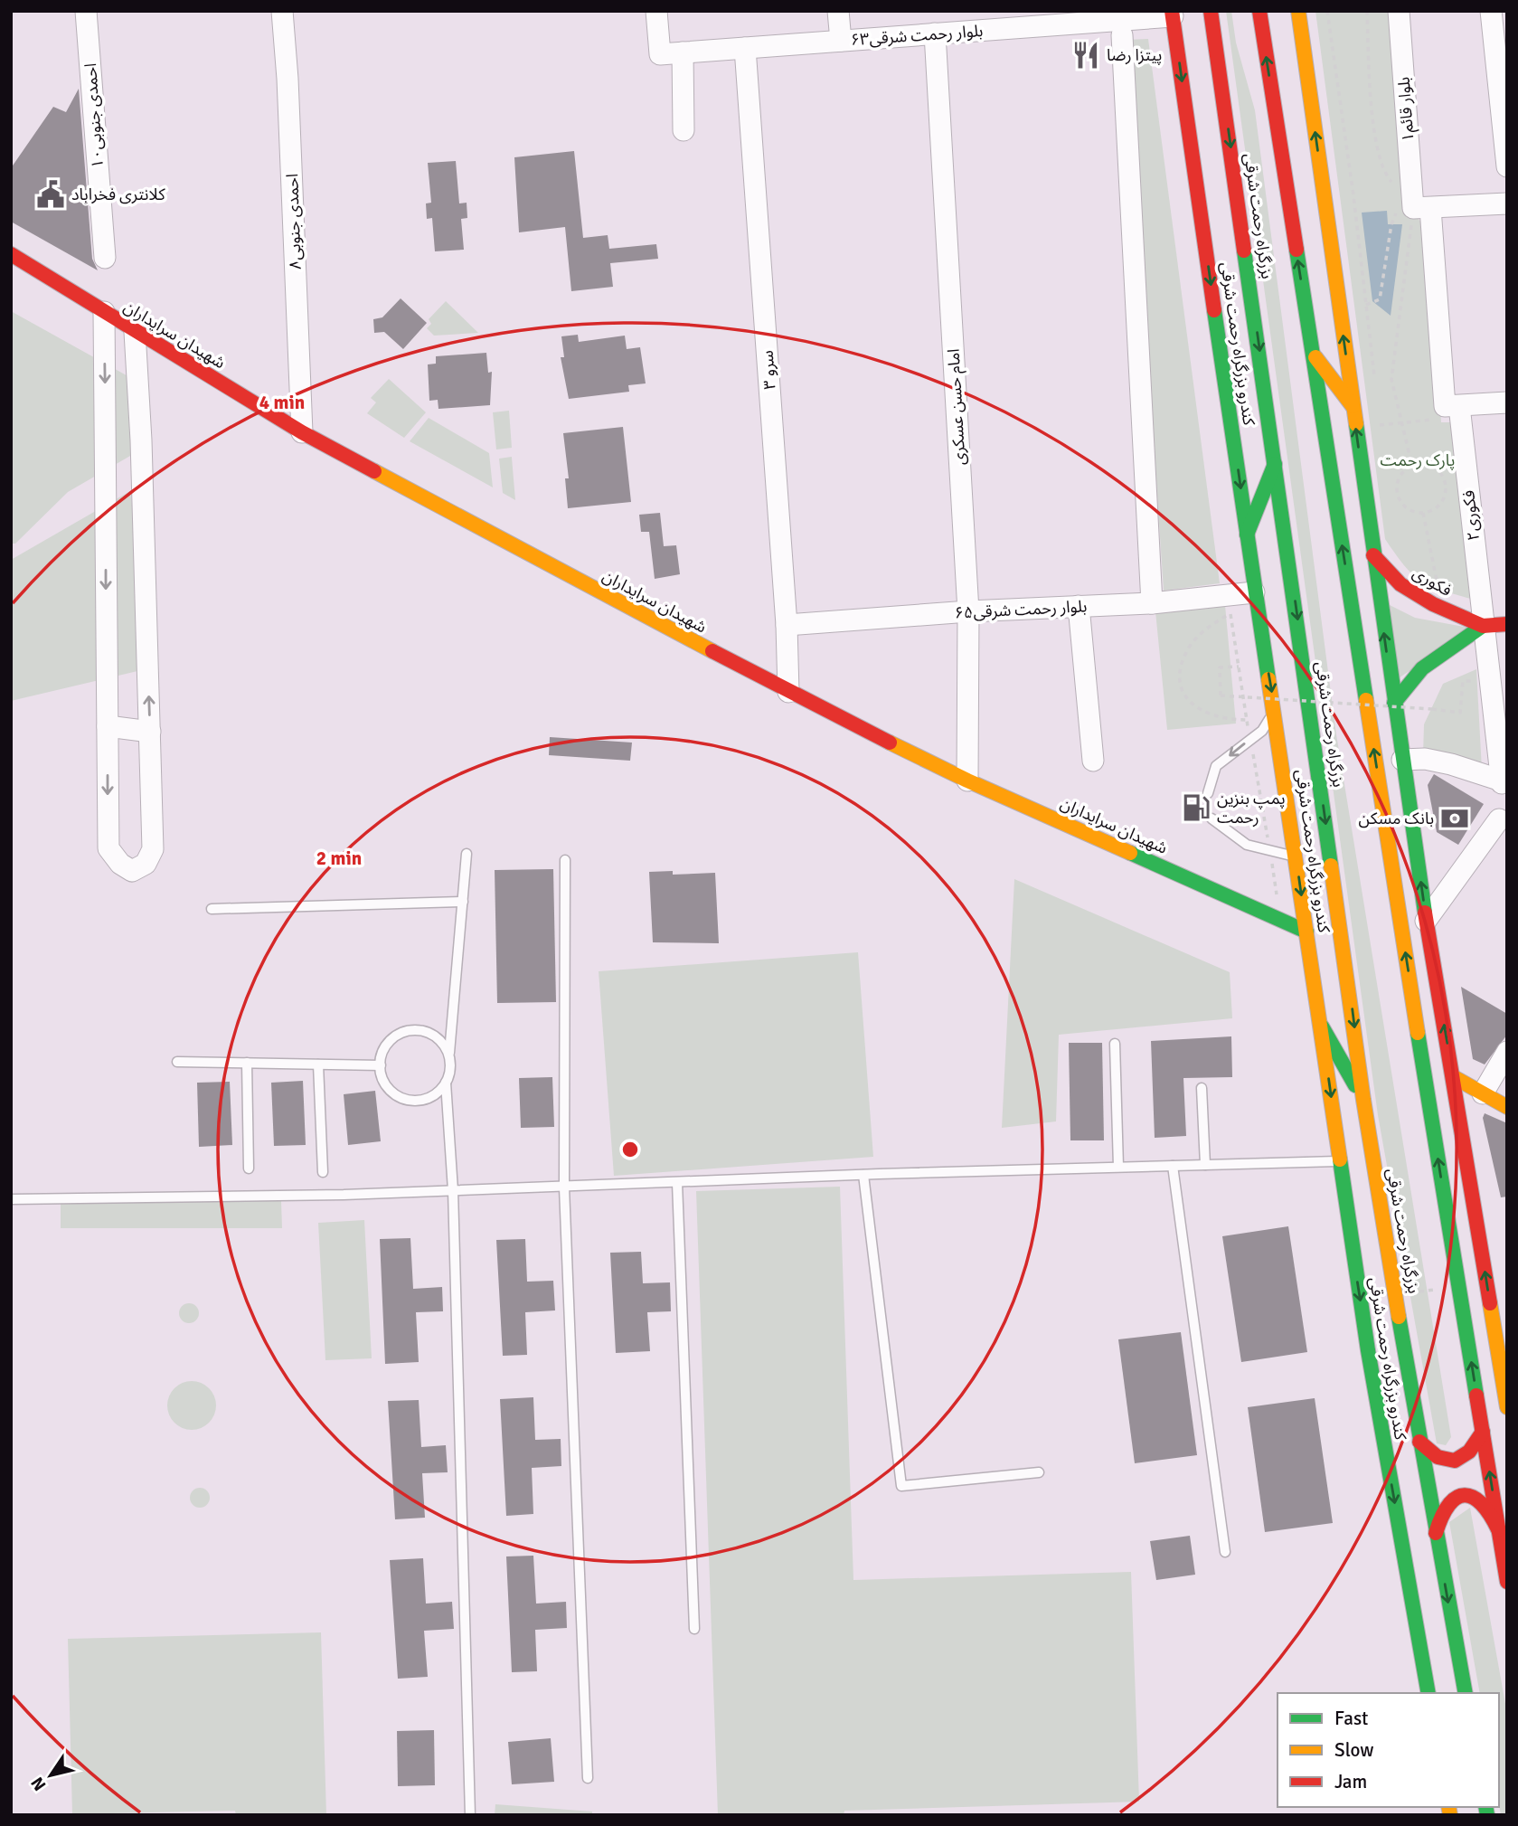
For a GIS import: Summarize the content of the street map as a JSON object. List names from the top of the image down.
{
  "streets": {
    "main road": [
      "بزرگراه رحمت شرقی",
      "شهیدان سرایداران",
      "کندرو بزرگراه رحمت شرقی",
      "فکوری"
    ],
    "street": [
      "بلوار رحمت شرقی۶۳",
      "بلوار قائم۱",
      "احمدی جنوبی۱۰",
      "احمدی جنوبی۸",
      "سرو ۳",
      "امام حسن عسکری",
      "فکوری۲",
      "بلوار رحمت شرقی۶۵"
    ]
  },
  "crossings": [
    ["بلوار رحمت شرقی۶۳", "کندرو بزرگراه رحمت شرقی"],
    ["بلوار رحمت شرقی۶۳", "سرو ۳"],
    ["بلوار رحمت شرقی۶۳", "امام حسن عسکری"],
    ["بلوار قائم۱", "فکوری۲"],
    ["احمدی جنوبی۸", "شهیدان سرایداران"],
    ["شهیدان سرایداران", "کندرو بزرگراه رحمت شرقی"],
    ["شهیدان سرایداران", "سرو ۳"],
    ["شهیدان سرایداران", "امام حسن عسکری"],
    ["کندرو بزرگراه رحمت شرقی", "بلوار رحمت شرقی۶۵"],
    ["سرو ۳", "بلوار رحمت شرقی۶۵"],
    ["امام حسن عسکری", "بلوار رحمت شرقی۶۵"],
    ["فکوری۲", "فکوری"]
  ],
  "parks": ["پارک رحمت"],
  "places": {
    "restaurant": ["پیتزا رضا"],
    "public building": ["کلانتری فخراباد"],
    "fuel station": ["پمپ بنزین رحمت"],
    "bank": ["بانک مسکن"]
  },
  "legend": ["Fast", "Slow", "Jam"],
  "north": "bottom left",
  "rings": ["4 min", "2 min"]
}
